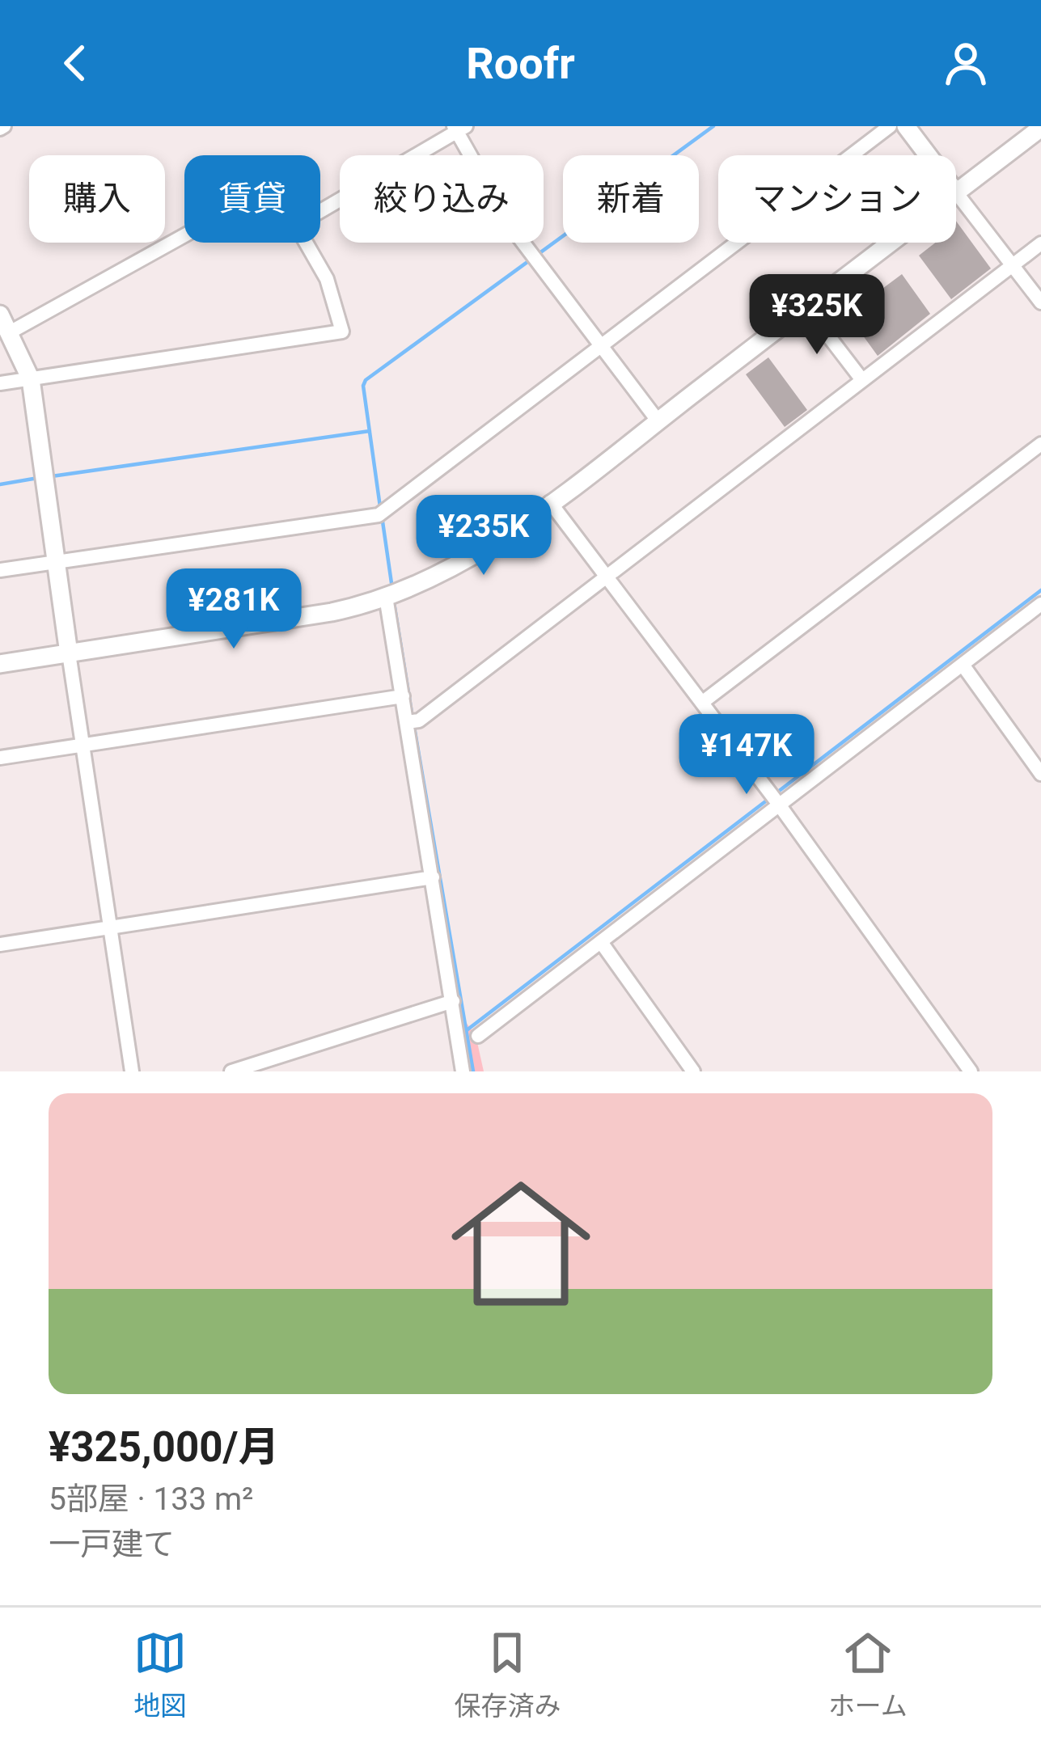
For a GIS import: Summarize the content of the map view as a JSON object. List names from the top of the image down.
{
  "page": {
    "header": "Roofr",
    "chip": [
      "購入",
      "賃貸",
      "絞り込み",
      "新着",
      "マンション"
    ],
    "price": [
      "¥325K",
      "¥235K",
      "¥281K",
      "¥147K"
    ],
    "list": [
      {
        "name": "¥325,000/月",
        "note": "5部屋 · 133 m² · 一戸建て"
      }
    ],
    "tabs": ["地図", "保存済み", "ホーム"]
  }
}
